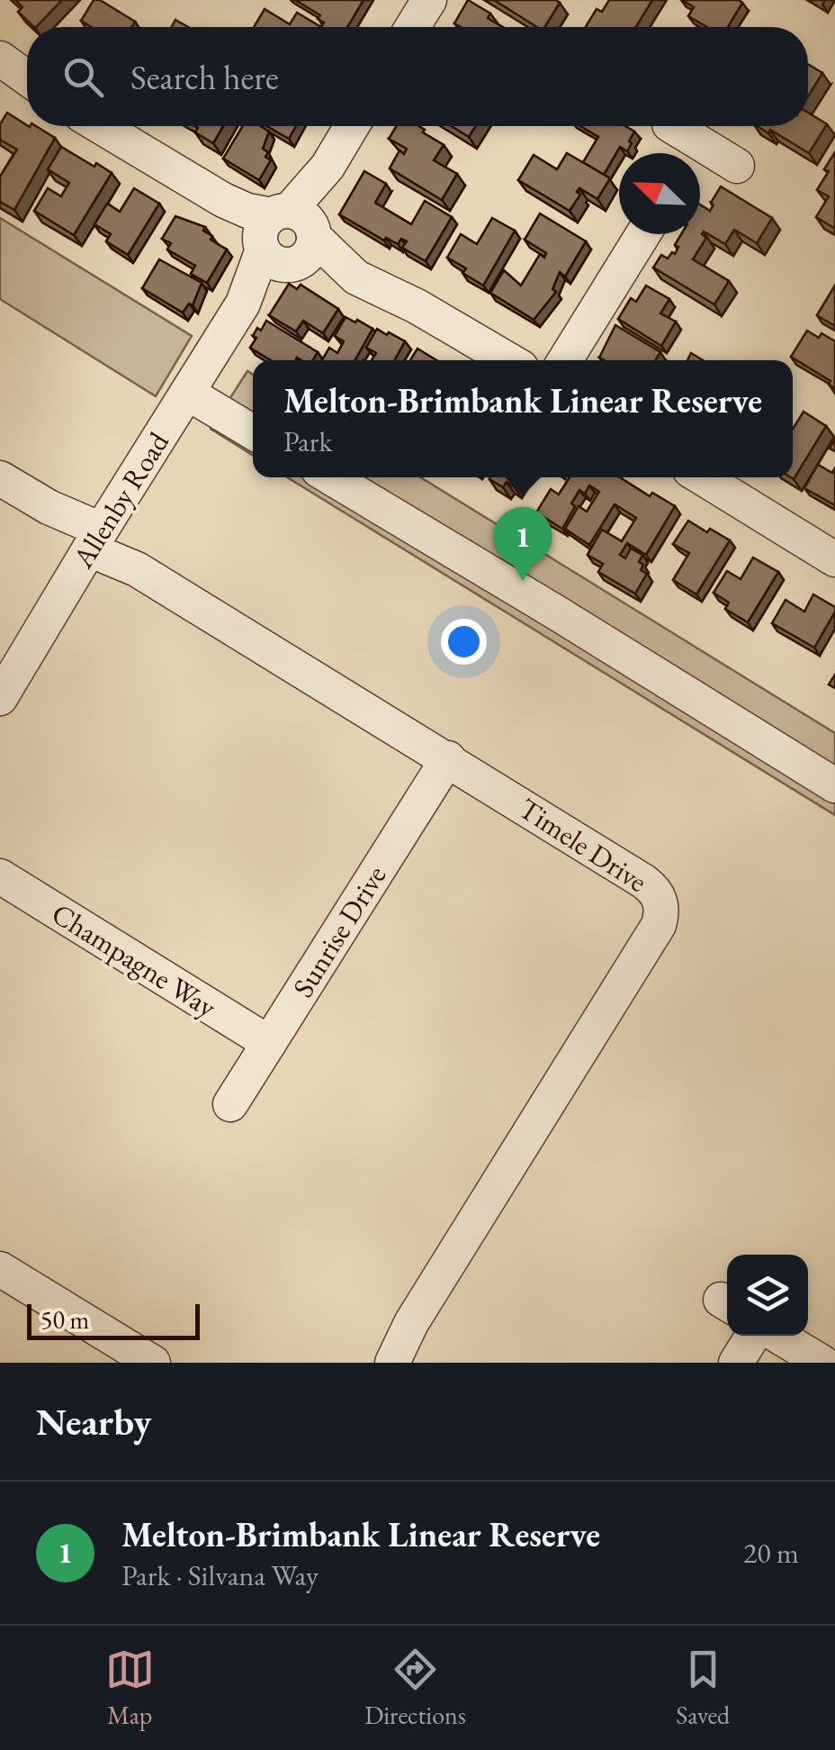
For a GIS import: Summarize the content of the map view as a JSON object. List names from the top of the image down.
{
  "streets": {
    "street": [
      "Allenby Road",
      "Timele Drive",
      "Sunrise Drive",
      "Champagne Way"
    ]
  },
  "crossings": [
    ["Allenby Road", "Timele Drive"],
    ["Timele Drive", "Sunrise Drive"],
    ["Sunrise Drive", "Champagne Way"]
  ],
  "scale_bar": "50 m",
  "north": "top left",
  "page": {
    "search": "Search here",
    "popup": ["Melton-Brimbank Linear Reserve", "Park"],
    "pins": "1",
    "scale": "50 m",
    "heading": "Nearby",
    "list": [
      {
        "mark": "1",
        "name": "Melton-Brimbank Linear Reserve",
        "note": "Park · Silvana Way",
        "value": "20 m"
      }
    ],
    "nav": ["Map", "Directions", "Saved"]
  }
}
